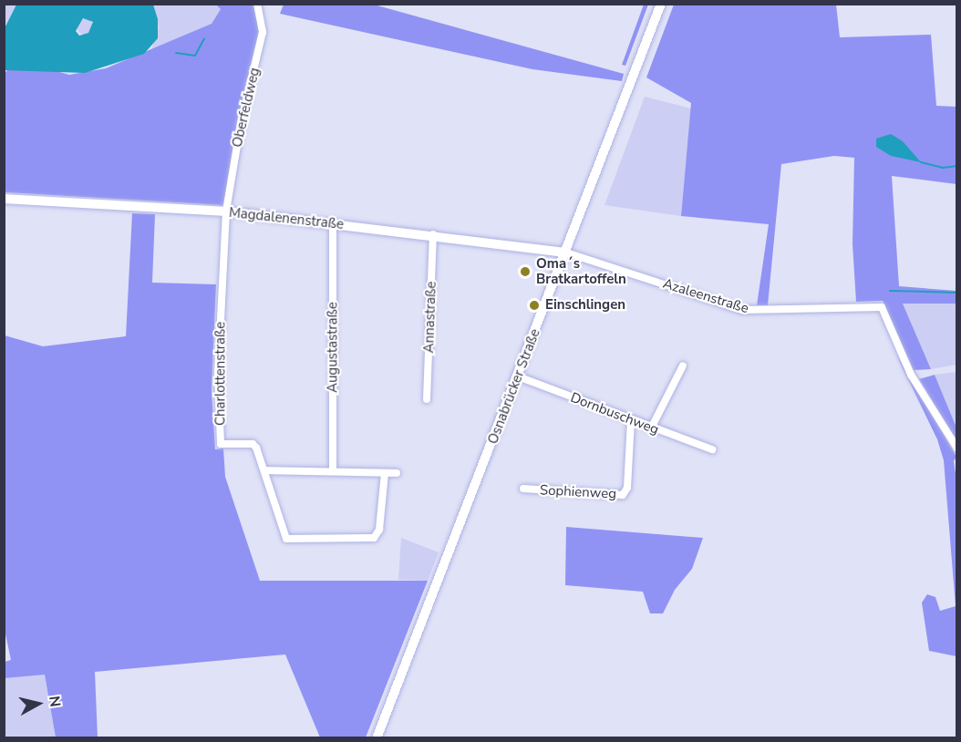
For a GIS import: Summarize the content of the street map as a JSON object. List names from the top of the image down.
{
  "streets": {
    "main road": ["Magdalenenstraße", "Osnabrücker Straße"],
    "street": [
      "Oberfeldweg",
      "Azaleenstraße",
      "Annastraße",
      "Augustastraße",
      "Charlottenstraße",
      "Dornbuschweg",
      "Sophienweg"
    ]
  },
  "crossings": [
    ["Oberfeldweg", "Magdalenenstraße"],
    ["Oberfeldweg", "Charlottenstraße"],
    ["Magdalenenstraße", "Azaleenstraße"],
    ["Magdalenenstraße", "Annastraße"],
    ["Magdalenenstraße", "Augustastraße"],
    ["Magdalenenstraße", "Charlottenstraße"],
    ["Magdalenenstraße", "Osnabrücker Straße"],
    ["Azaleenstraße", "Osnabrücker Straße"],
    ["Osnabrücker Straße", "Dornbuschweg"],
    ["Dornbuschweg", "Sophienweg"]
  ],
  "places": ["Oma´s Bratkartoffeln", "Einschlingen"],
  "north": "right"
}
